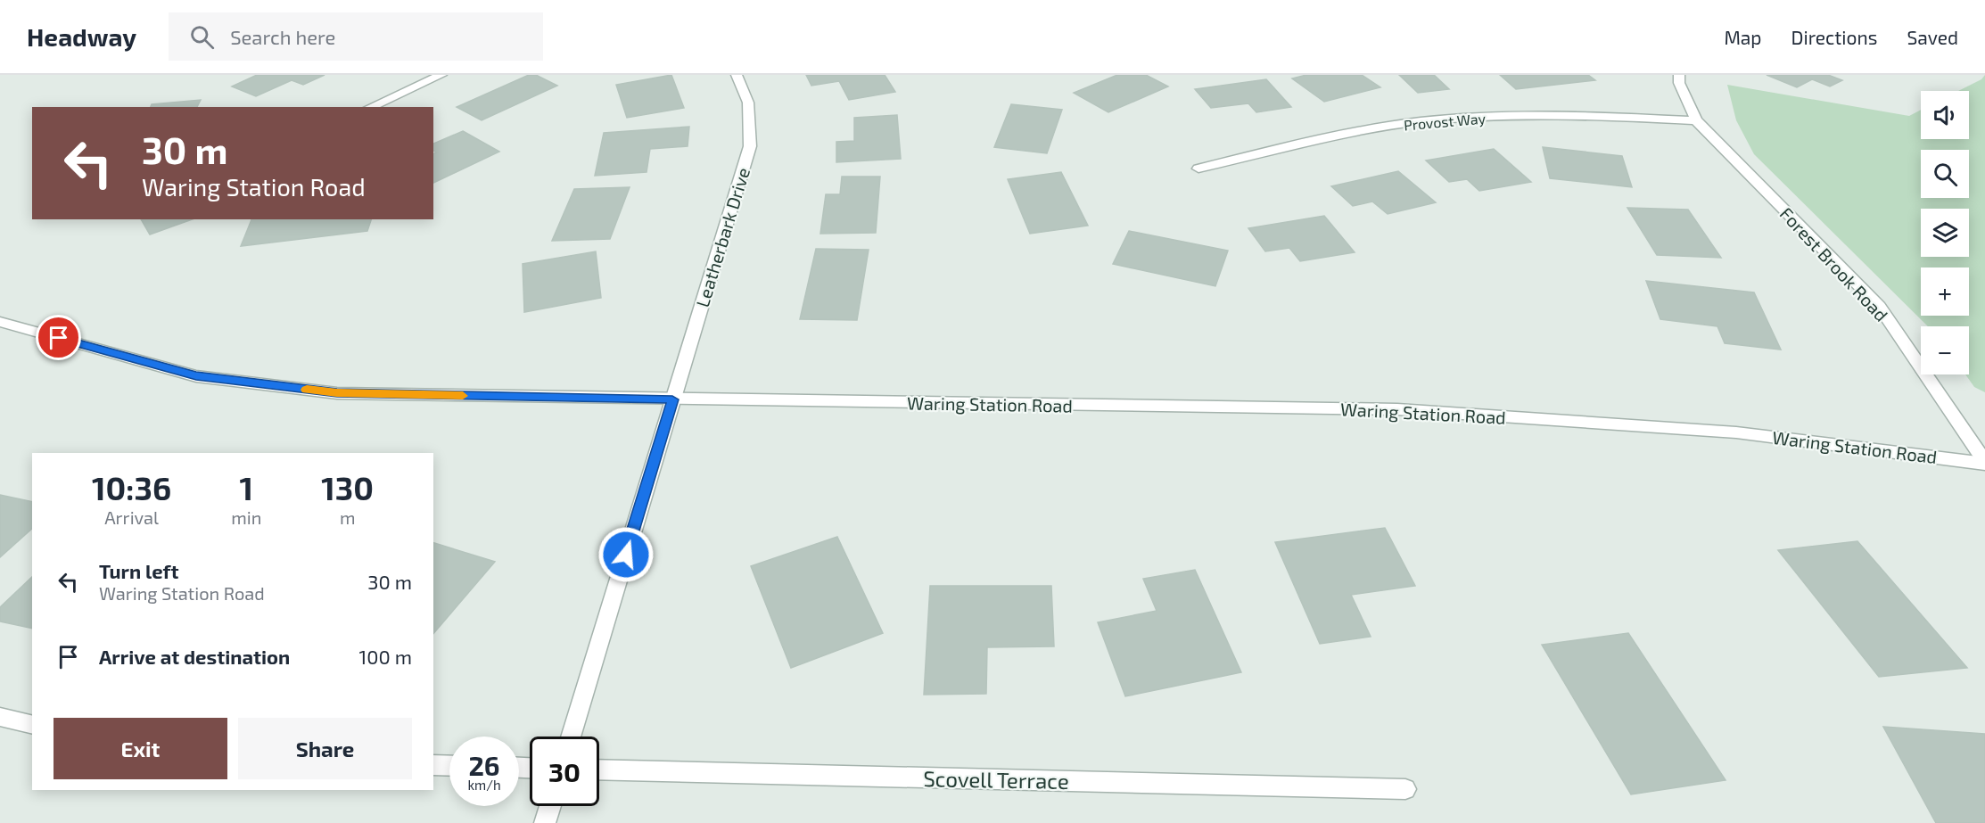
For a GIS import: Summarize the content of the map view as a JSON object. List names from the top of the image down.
{
  "streets": {
    "street": [
      "Provost Way",
      "Leatherbark Drive",
      "Forest Brook Road",
      "Waring Station Road",
      "Scovell Terrace"
    ]
  },
  "crossings": [
    ["Provost Way", "Forest Brook Road"],
    ["Leatherbark Drive", "Waring Station Road"],
    ["Forest Brook Road", "Waring Station Road"]
  ],
  "page": {
    "header": "Headway",
    "search": "Search here",
    "nav": ["Map", "Directions", "Saved"],
    "map_buttons": ["+", "−"],
    "turn": ["30 m", "Waring Station Road"],
    "eta": [
      "10:36",
      "Arrival",
      "1",
      "min",
      "130",
      "m"
    ],
    "list": [
      {
        "name": "Turn left",
        "note": "Waring Station Road",
        "value": "30 m"
      },
      {
        "name": "Arrive at destination",
        "value": "100 m"
      }
    ],
    "buttons": ["Exit", "Share"],
    "speed": "26 km/h",
    "limit": "30"
  }
}
